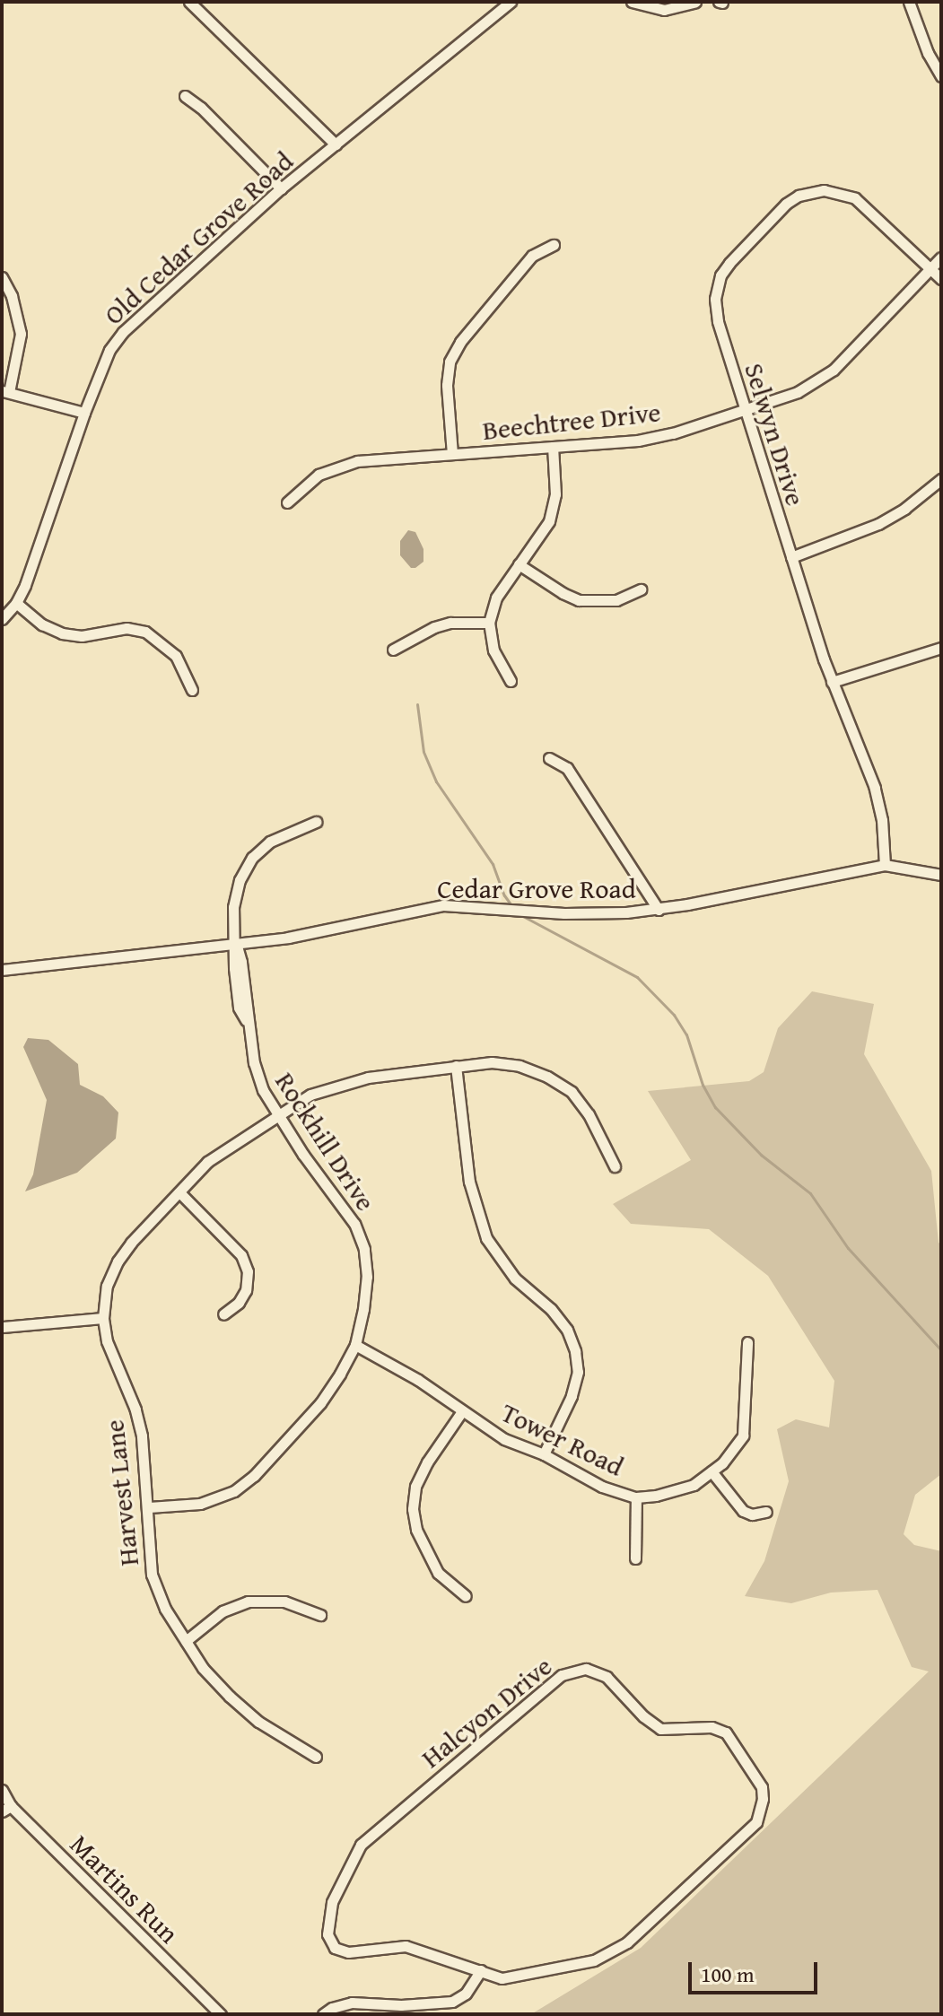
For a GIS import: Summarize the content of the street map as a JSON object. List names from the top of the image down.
{
  "streets": {
    "street": [
      "Old Cedar Grove Road",
      "Beechtree Drive",
      "Selwyn Drive",
      "Cedar Grove Road",
      "Rockhill Drive",
      "Tower Road",
      "Harvest Lane",
      "Halcyon Drive",
      "Martins Run"
    ]
  },
  "crossings": [
    ["Beechtree Drive", "Selwyn Drive"],
    ["Selwyn Drive", "Cedar Grove Road"],
    ["Cedar Grove Road", "Rockhill Drive"],
    ["Rockhill Drive", "Tower Road"],
    ["Rockhill Drive", "Harvest Lane"]
  ],
  "scale_bar": "100 m"
}
